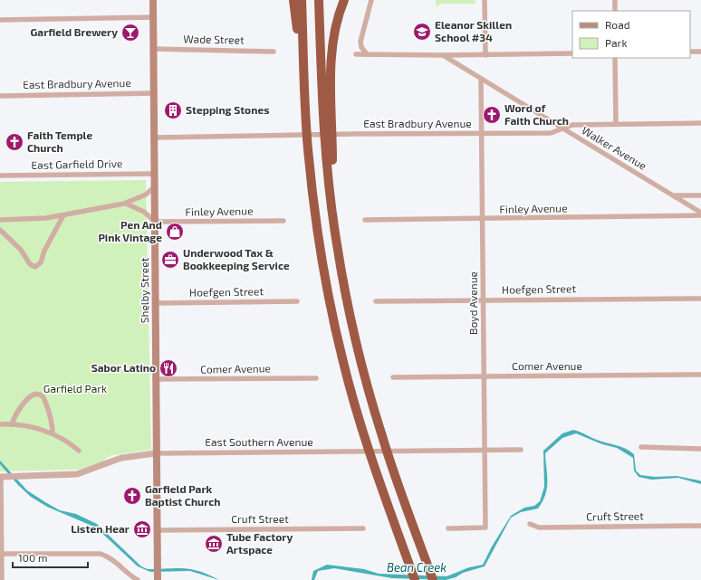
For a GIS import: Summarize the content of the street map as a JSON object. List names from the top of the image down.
{
  "streets": {
    "main road": ["Shelby Street"],
    "street": [
      "Wade Street",
      "East Bradbury Avenue",
      "Walker Avenue",
      "East Garfield Drive",
      "Finley Avenue",
      "Hoefgen Street",
      "Boyd Avenue",
      "Comer Avenue",
      "East Southern Avenue",
      "Cruft Street"
    ]
  },
  "crossings": [
    ["Wade Street", "Shelby Street"],
    ["East Bradbury Avenue", "Walker Avenue"],
    ["East Bradbury Avenue", "Shelby Street"],
    ["East Bradbury Avenue", "Boyd Avenue"],
    ["Walker Avenue", "Boyd Avenue"],
    ["East Garfield Drive", "Shelby Street"],
    ["Finley Avenue", "Shelby Street"],
    ["Finley Avenue", "Boyd Avenue"],
    ["Hoefgen Street", "Shelby Street"],
    ["Hoefgen Street", "Boyd Avenue"],
    ["Shelby Street", "Comer Avenue"],
    ["Shelby Street", "East Southern Avenue"],
    ["Shelby Street", "Cruft Street"],
    ["Boyd Avenue", "Comer Avenue"],
    ["Boyd Avenue", "East Southern Avenue"]
  ],
  "water": ["Bean Creek"],
  "parks": ["Garfield Park"],
  "places": {
    "school or university": ["Eleanor Skillen School #34"],
    "bar": ["Garfield Brewery"],
    "building": ["Stepping Stones"],
    "church": ["Word of Faith Church", "Faith Temple Church", "Garfield Park Baptist Church"],
    "shop": ["Pen And Pink Vintage"],
    "office": ["Underwood Tax & Bookkeeping Service"],
    "restaurant": ["Sabor Latino"],
    "museum": ["Listen Hear", "Tube Factory Artspace"]
  },
  "legend": ["Road", "Park"],
  "scale_bar": "100 m"
}
